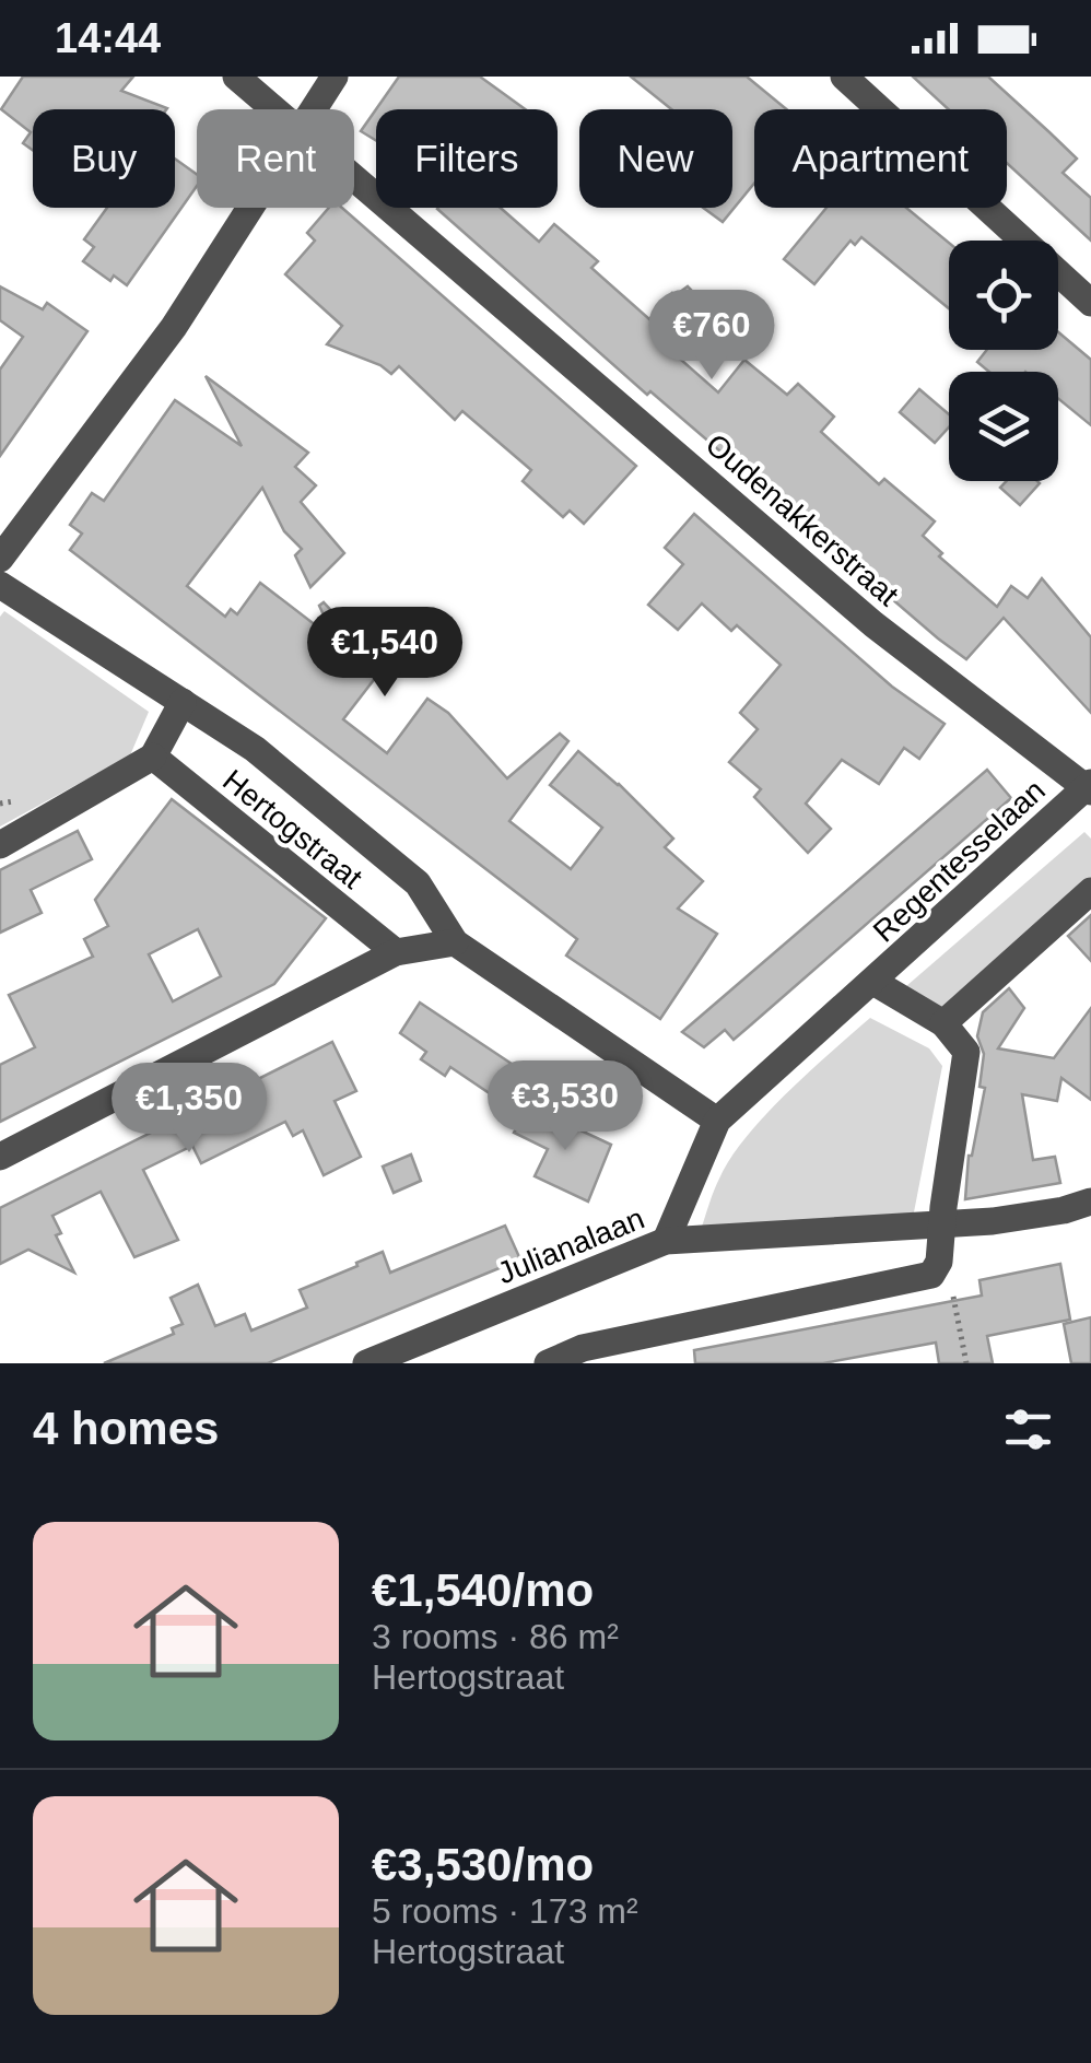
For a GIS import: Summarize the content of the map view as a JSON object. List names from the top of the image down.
{
  "streets": {
    "street": [
      "Oudenakkerstraat",
      "Hertogstraat",
      "Regentesselaan",
      "Julianalaan"
    ]
  },
  "crossings": [
    ["Oudenakkerstraat", "Regentesselaan"],
    ["Hertogstraat", "Regentesselaan"],
    ["Regentesselaan", "Julianalaan"]
  ],
  "page": {
    "status": "14:44",
    "chip": [
      "Buy",
      "Rent",
      "Filters",
      "New",
      "Apartment"
    ],
    "price": [
      "€760",
      "€1,540",
      "€3,530",
      "€1,350"
    ],
    "heading": "4 homes",
    "list": [
      {
        "name": "€1,540/mo",
        "note": "3 rooms · 86 m² · Hertogstraat"
      },
      {
        "name": "€3,530/mo",
        "note": "5 rooms · 173 m² · Hertogstraat"
      }
    ]
  }
}
